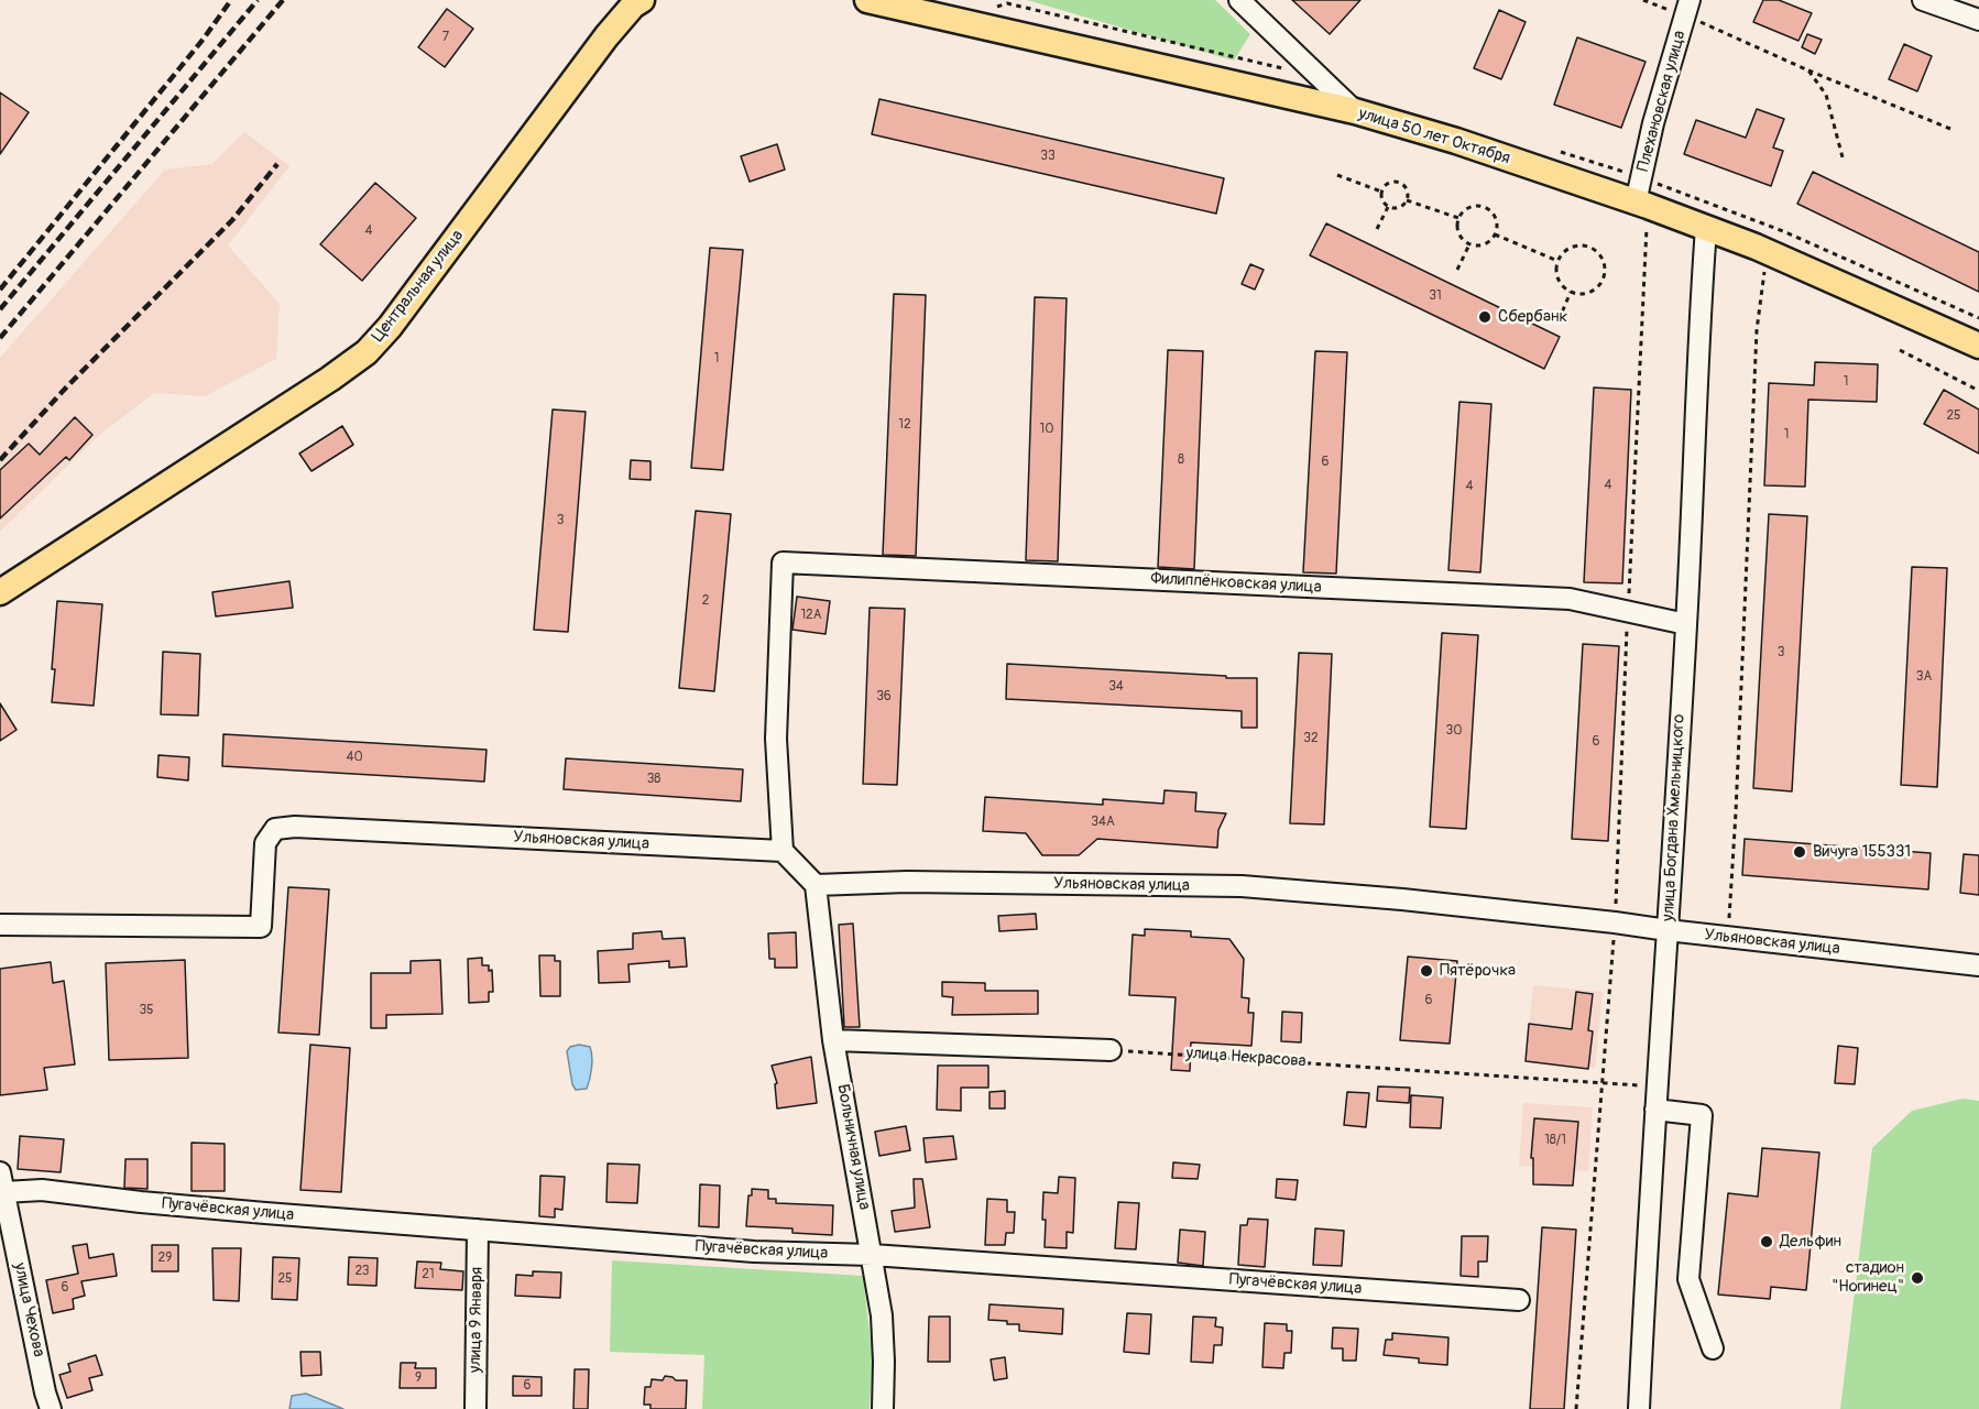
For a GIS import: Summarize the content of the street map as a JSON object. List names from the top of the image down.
{
  "streets": {
    "main road": ["улица 50 лет Октября", "Центральная улица"],
    "street": [
      "Плехановская улица",
      "Филиппёнковская улица",
      "улица Богдана Хмельницкого",
      "Ульяновская улица",
      "Больничная улица",
      "Пугачёвская улица",
      "улица Чехова",
      "улица 9 Января"
    ],
    "path": ["улица Некрасова"]
  },
  "crossings": [
    ["Плехановская улица", "улица 50 лет Октября"],
    ["улица 50 лет Октября", "улица Богдана Хмельницкого"],
    ["Филиппёнковская улица", "улица Богдана Хмельницкого"],
    ["Филиппёнковская улица", "Ульяновская улица"],
    ["улица Богдана Хмельницкого", "Ульяновская улица"],
    ["улица Богдана Хмельницкого", "улица Некрасова"],
    ["Ульяновская улица", "Больничная улица"],
    ["Больничная улица", "Пугачёвская улица"],
    ["Пугачёвская улица", "улица Чехова"],
    ["Пугачёвская улица", "улица 9 Января"]
  ],
  "places": [
    "Сбербанк",
    "Вичуга 155331",
    "Пятёрочка",
    "Дельфин",
    "стадион \"Ногинец\""
  ],
  "house_numbers": [
    "7",
    "33",
    "4",
    "31",
    "1",
    "1",
    "25",
    "12",
    "10",
    "1",
    "8",
    "6",
    "4",
    "4",
    "3",
    "2",
    "12А",
    "3",
    "3А",
    "34",
    "36",
    "30",
    "32",
    "6",
    "40",
    "38",
    "34А",
    "6",
    "35",
    "18/1",
    "29",
    "23",
    "21",
    "25",
    "6",
    "9",
    "6"
  ]
}
